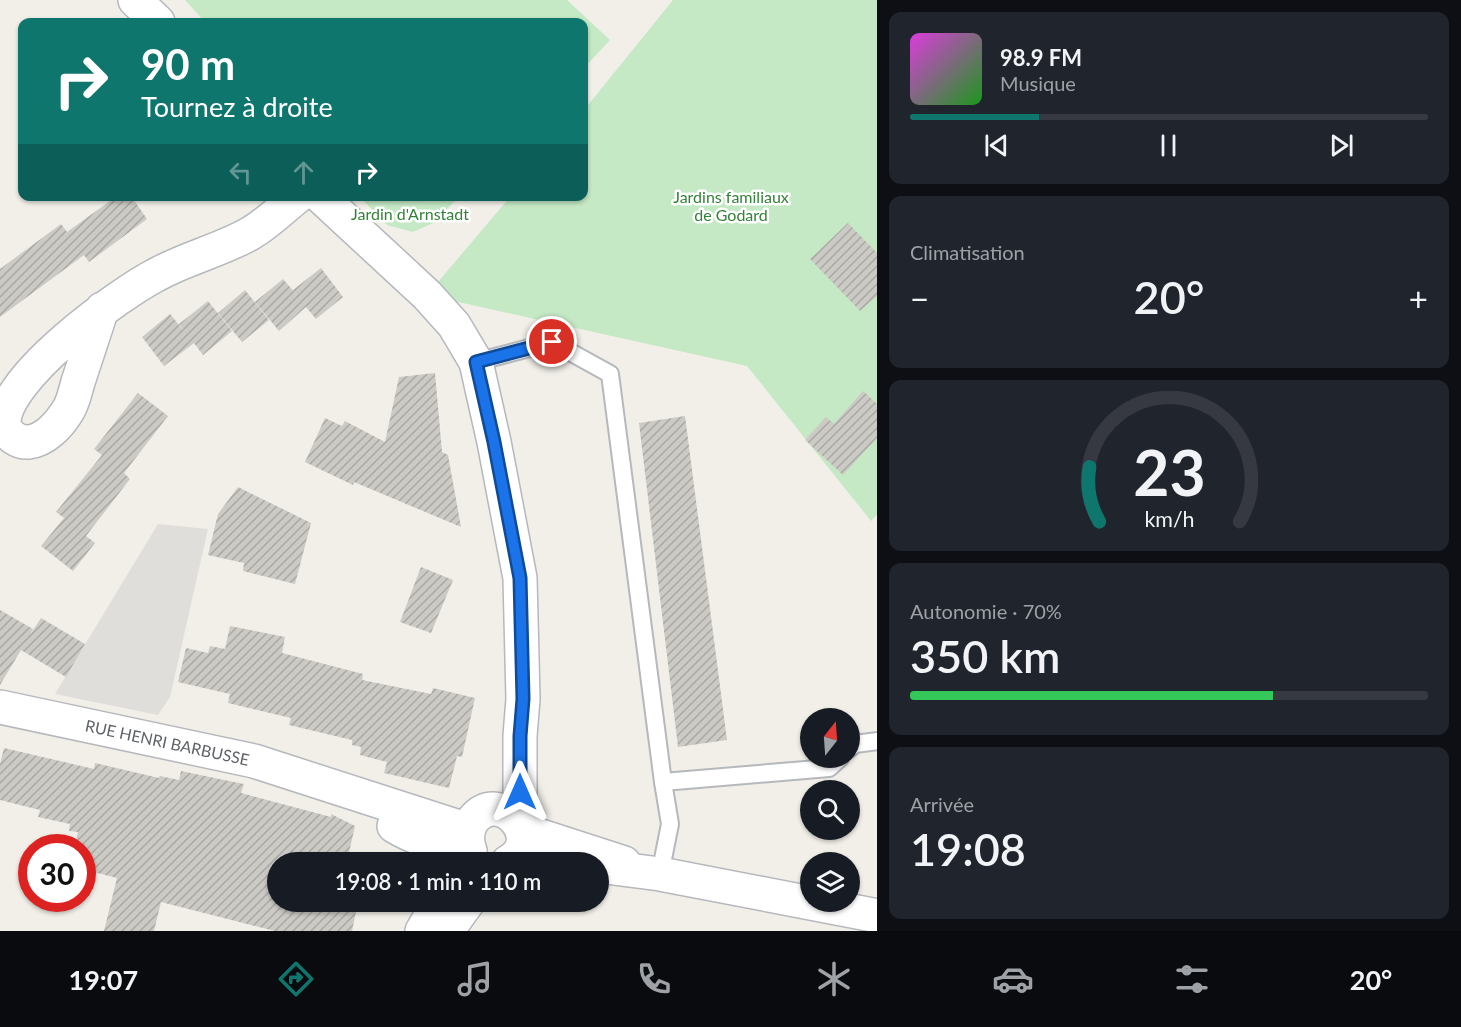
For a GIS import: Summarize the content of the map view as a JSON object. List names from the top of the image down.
{
  "streets": {
    "street": ["RUE HENRI BARBUSSE"]
  },
  "parks": ["Jardins familiaux de Godard", "Jardin d'Arnstadt"],
  "north": "top",
  "page": {
    "turn": ["90 m", "Tournez à droite"],
    "song": ["98.9 FM", "Musique"],
    "tile": [
      "Climatisation",
      ["Autonomie · 70%", "350 km"],
      ["Arrivée", "19:08"]
    ],
    "heat": ["−", "20°", "+"],
    "limit": "30",
    "trip": "19:08 · 1 min · 110 m",
    "tabs": ["19:07", "20°"],
    "gauge": ["23", "km/h"]
  }
}
